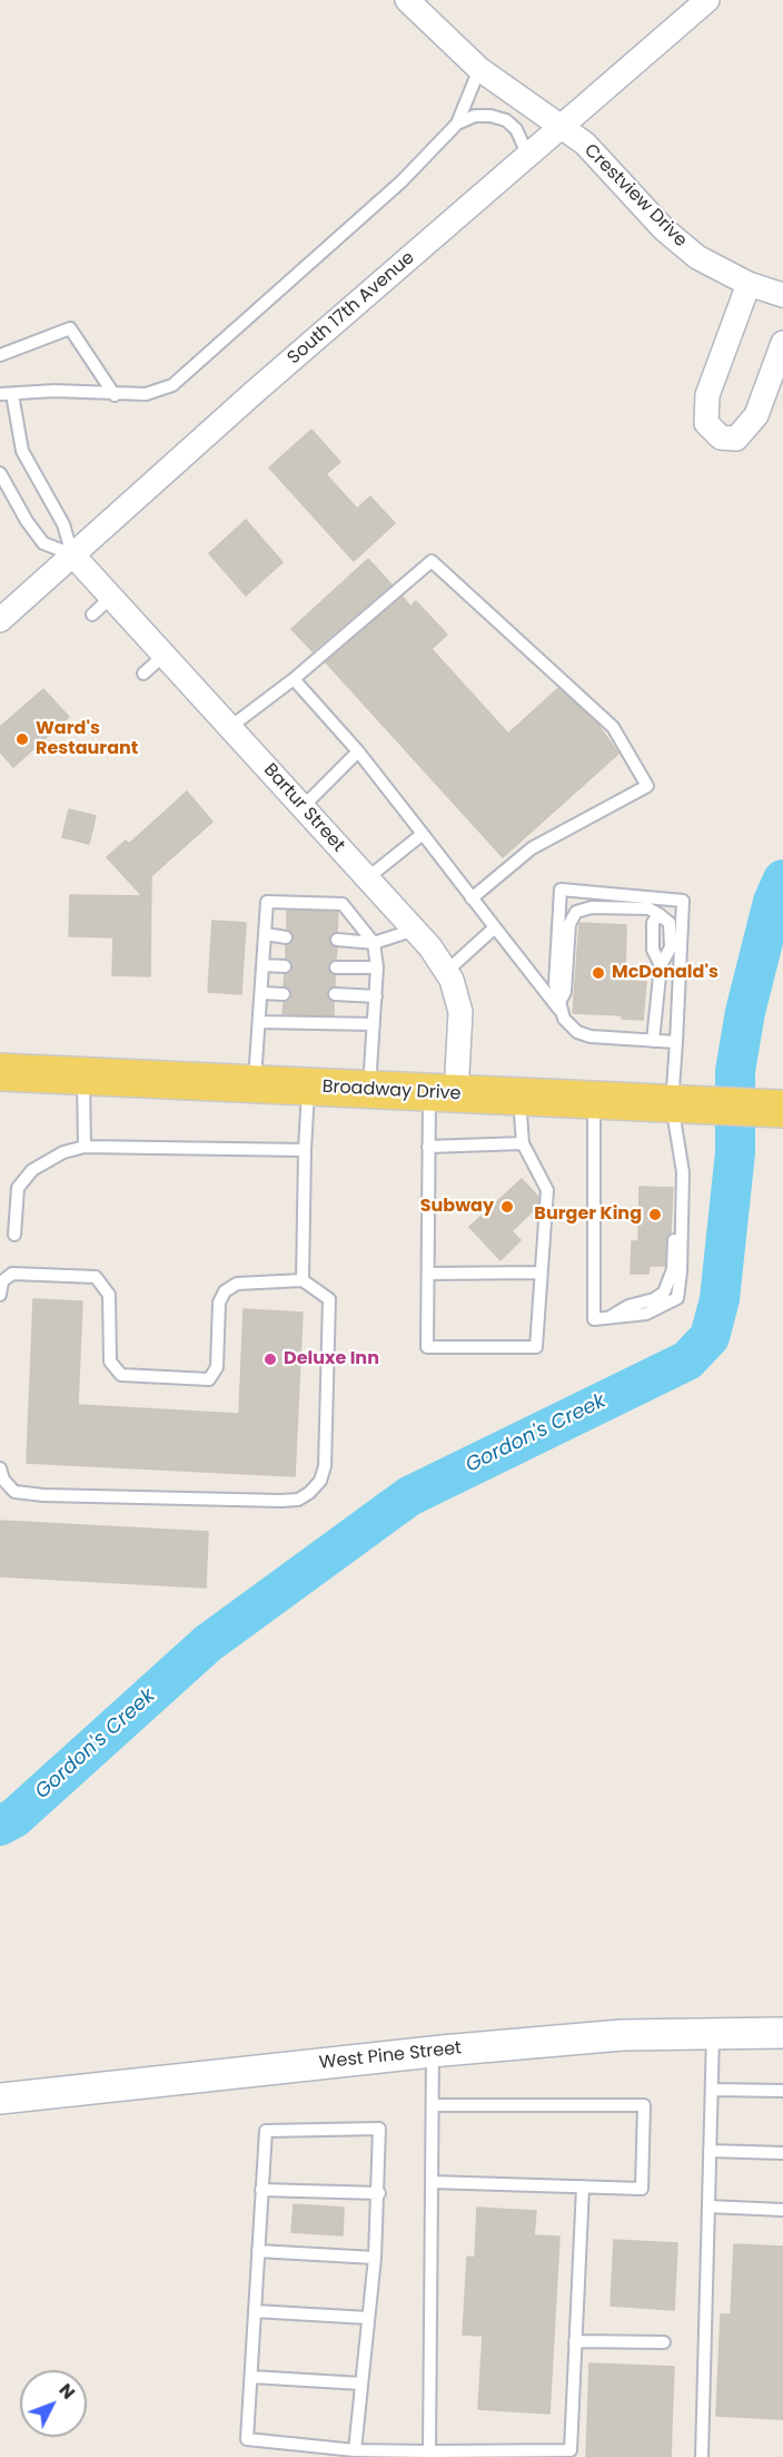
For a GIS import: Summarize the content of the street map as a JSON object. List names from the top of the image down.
{
  "streets": {
    "main road": ["Broadway Drive"],
    "street": [
      "Crestview Drive",
      "South 17th Avenue",
      "Bartur Street",
      "West Pine Street"
    ]
  },
  "crossings": [
    ["Crestview Drive", "South 17th Avenue"],
    ["South 17th Avenue", "Bartur Street"],
    ["Bartur Street", "Broadway Drive"]
  ],
  "water": ["Gordon's Creek"],
  "places": [
    "Ward's Restaurant",
    "McDonald's",
    "Subway",
    "Burger King",
    "Deluxe Inn"
  ],
  "north": "top right"
}
